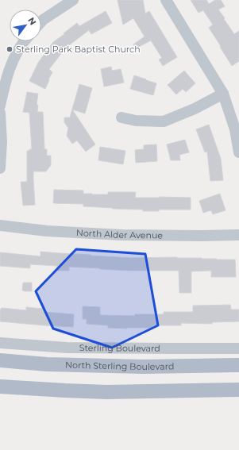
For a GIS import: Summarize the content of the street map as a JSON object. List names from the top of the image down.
{
  "streets": {
    "main road": ["North Sterling Boulevard"],
    "street": ["North Alder Avenue", "Sterling Boulevard"]
  },
  "places": ["Sterling Park Baptist Church"],
  "north": "top right"
}
